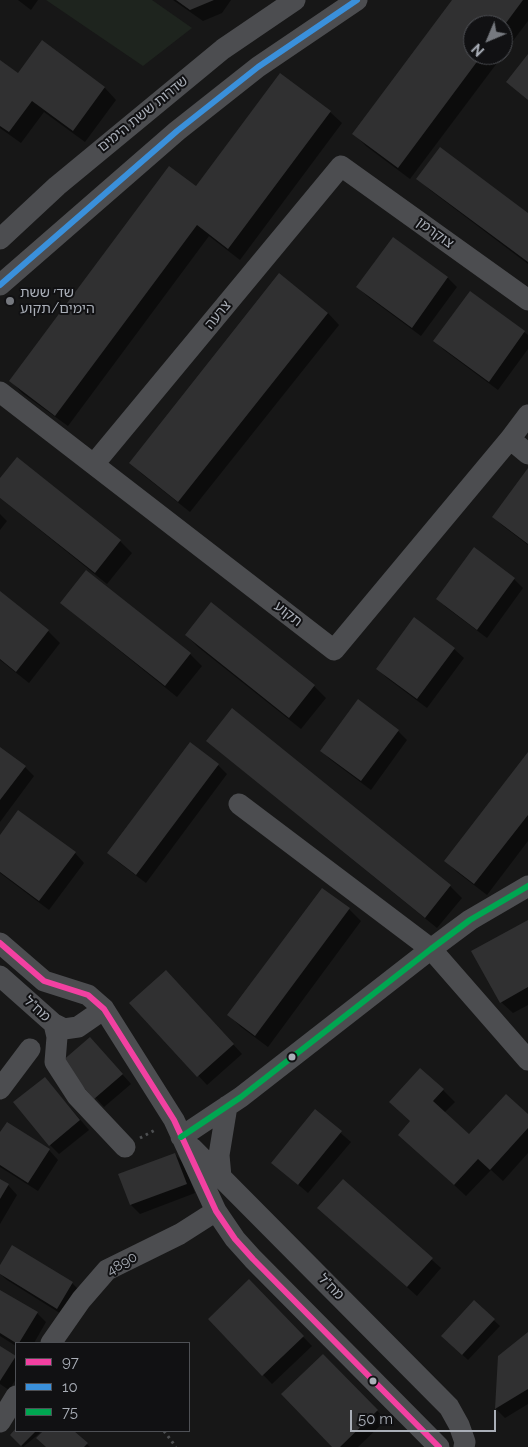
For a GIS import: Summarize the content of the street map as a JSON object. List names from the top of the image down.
{
  "streets": {
    "street": [
      "שדרות ששת הימים",
      "צוקרמן",
      "צרעה",
      "תקוע",
      "מח\"ל",
      "4890"
    ]
  },
  "crossings": [
    ["צוקרמן", "צרעה"],
    ["צרעה", "תקוע"],
    ["מח\"ל", "4890"]
  ],
  "places": ["שד׳ ששת הימים/תקוע"],
  "lines": ["transit line 10", "transit line 75", "transit line 97"],
  "legend": ["97", "10", "75"],
  "scale_bar": "50 m",
  "north": "bottom left"
}
